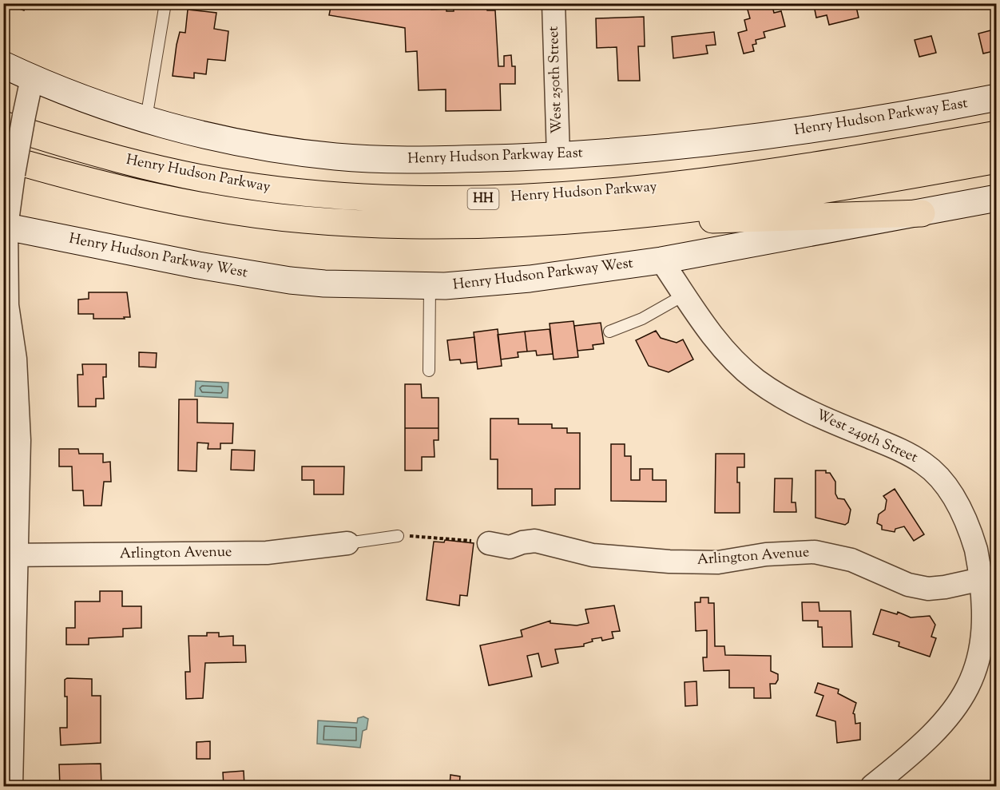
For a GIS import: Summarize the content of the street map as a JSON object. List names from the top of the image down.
{
  "streets": {
    "highway": ["Henry Hudson Parkway", "HH"],
    "main road": ["Henry Hudson Parkway East", "Henry Hudson Parkway West"],
    "street": ["West 250th Street", "West 249th Street", "Arlington Avenue"]
  },
  "crossings": [
    ["West 250th Street", "Henry Hudson Parkway East"],
    ["Henry Hudson Parkway West", "West 249th Street"],
    ["West 249th Street", "Arlington Avenue"]
  ]
}
